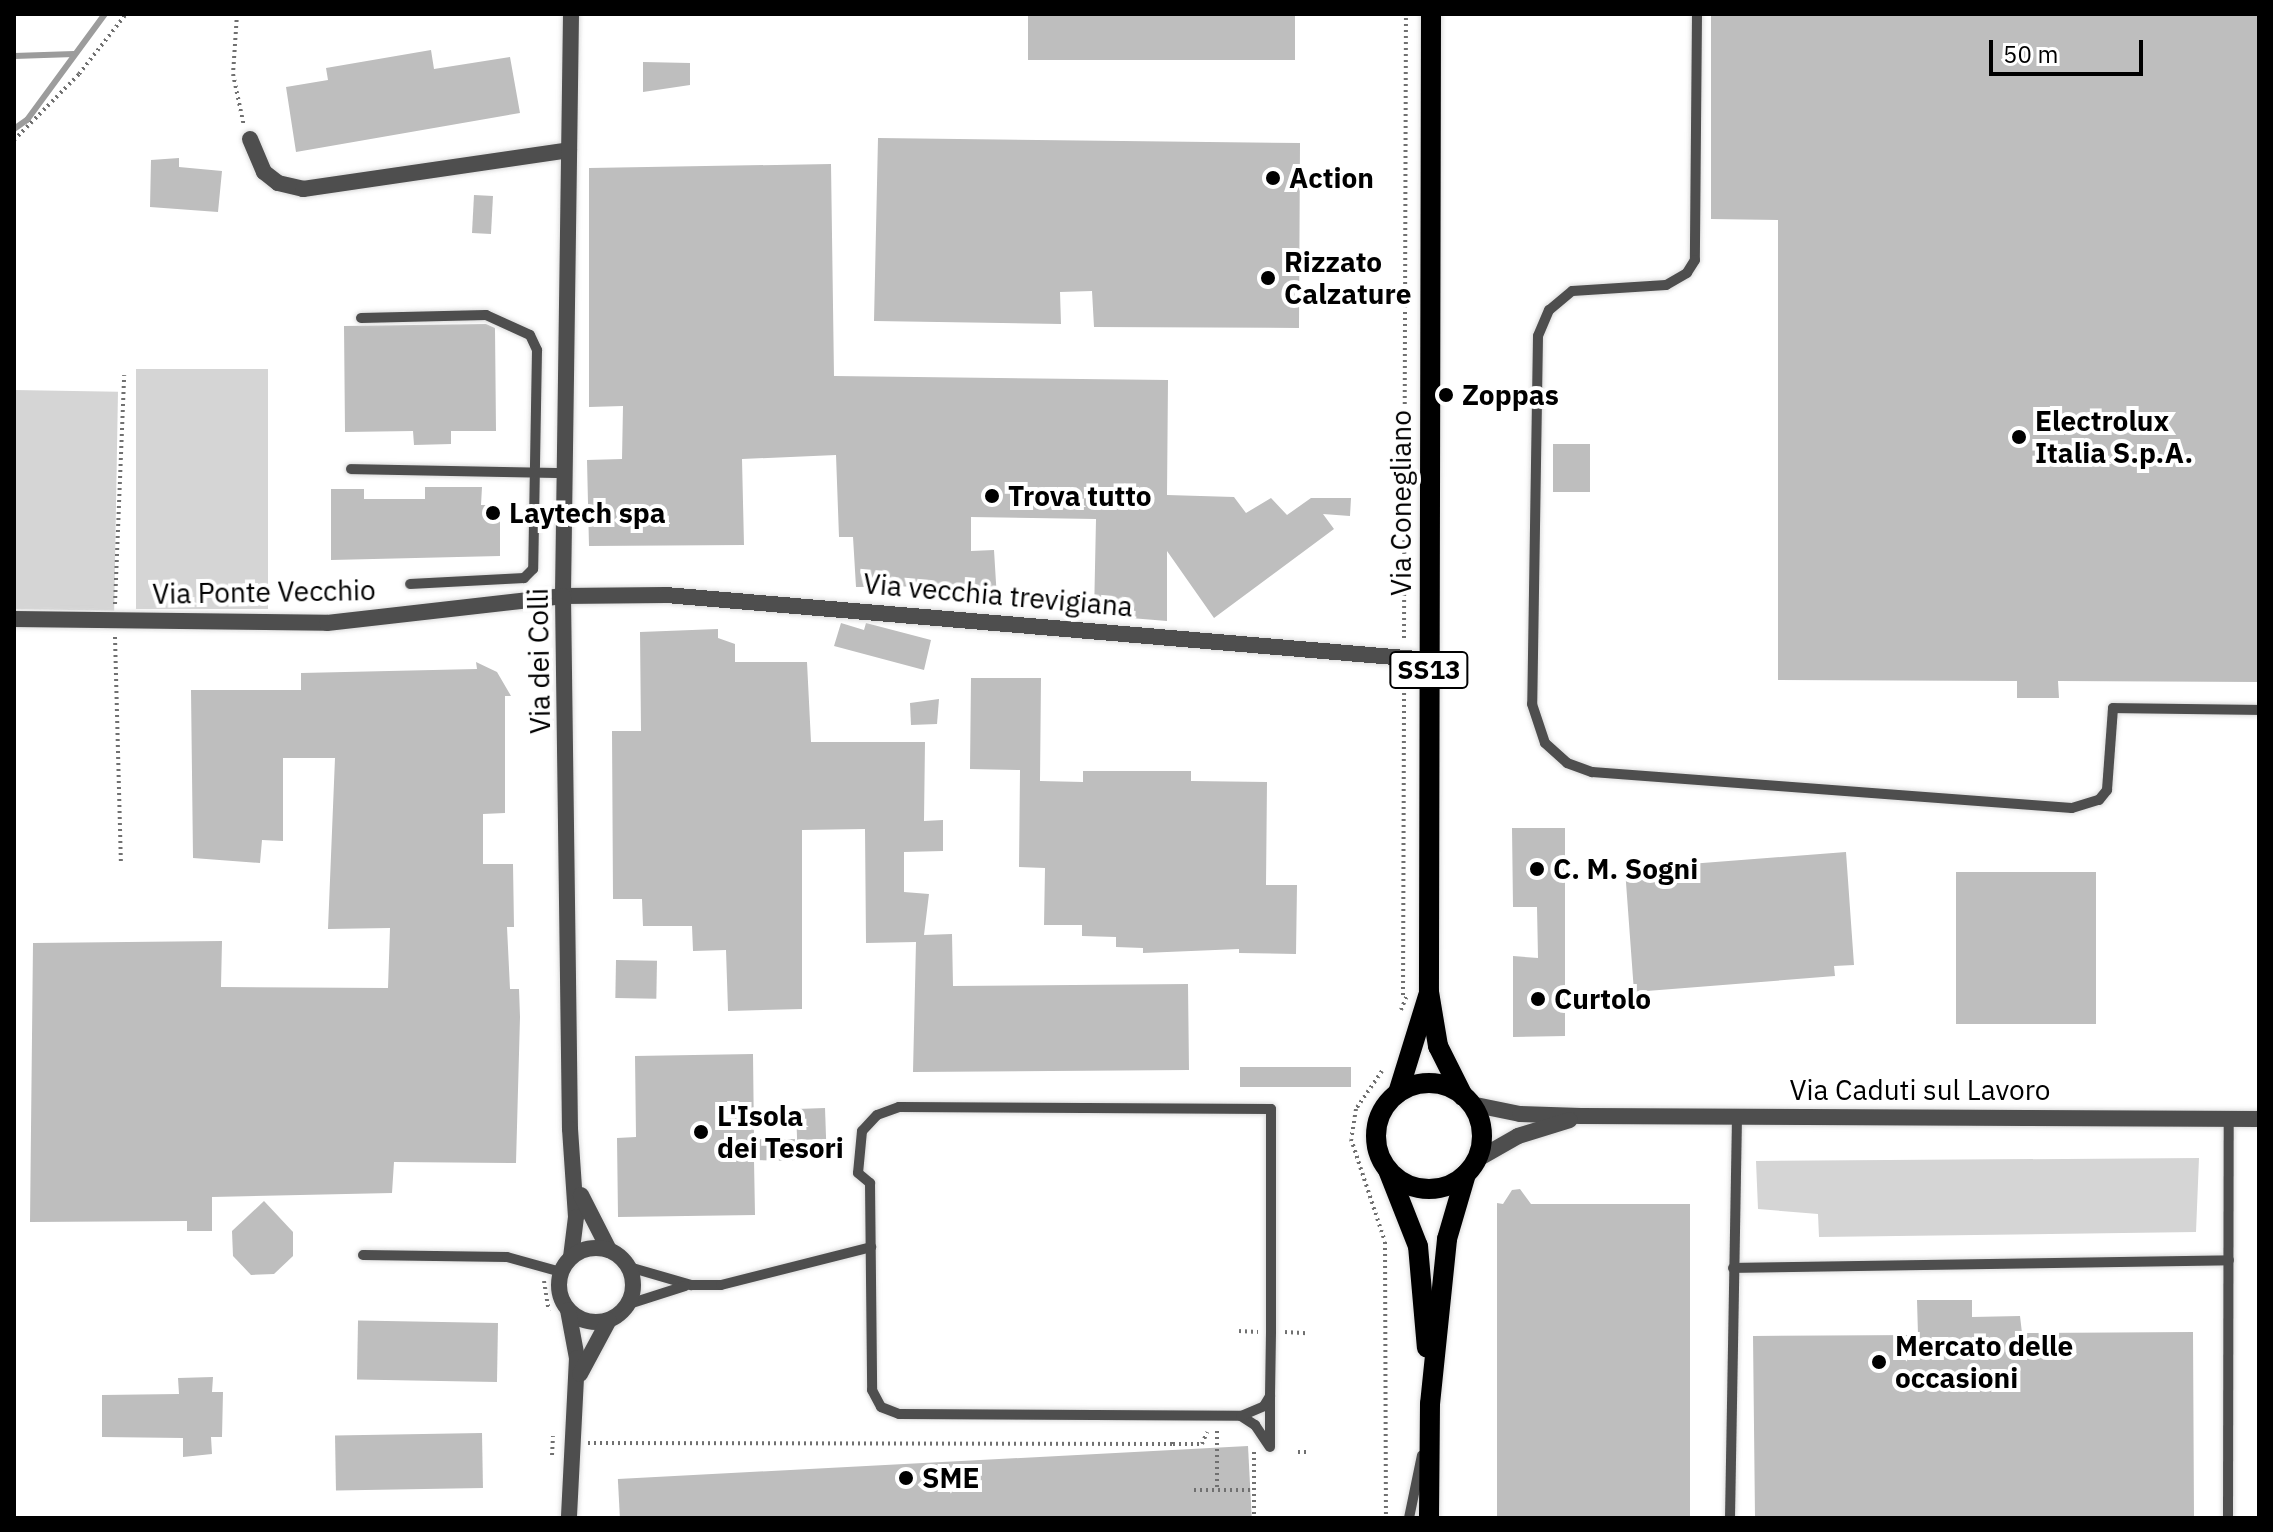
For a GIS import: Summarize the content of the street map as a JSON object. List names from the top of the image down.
{
  "streets": {
    "main road": ["Via Conegliano", "SS13"],
    "street": [
      "Via Ponte Vecchio",
      "Via vecchia trevigiana",
      "Via dei Colli",
      "Via Caduti sul Lavoro"
    ]
  },
  "crossings": [
    ["Via Conegliano", "Via vecchia trevigiana"],
    ["Via Conegliano", "Via Caduti sul Lavoro"],
    ["Via Ponte Vecchio", "Via vecchia trevigiana"],
    ["Via Ponte Vecchio", "Via dei Colli"],
    ["Via vecchia trevigiana", "Via dei Colli"]
  ],
  "places": [
    "Action",
    "Rizzato Calzature",
    "Zoppas",
    "Electrolux Italia S.p.A.",
    "Trova tutto",
    "Laytech spa",
    "C. M. Sogni",
    "Curtolo",
    "L'Isola dei Tesori",
    "Mercato delle occasioni",
    "SME"
  ],
  "scale_bar": "50 m"
}
